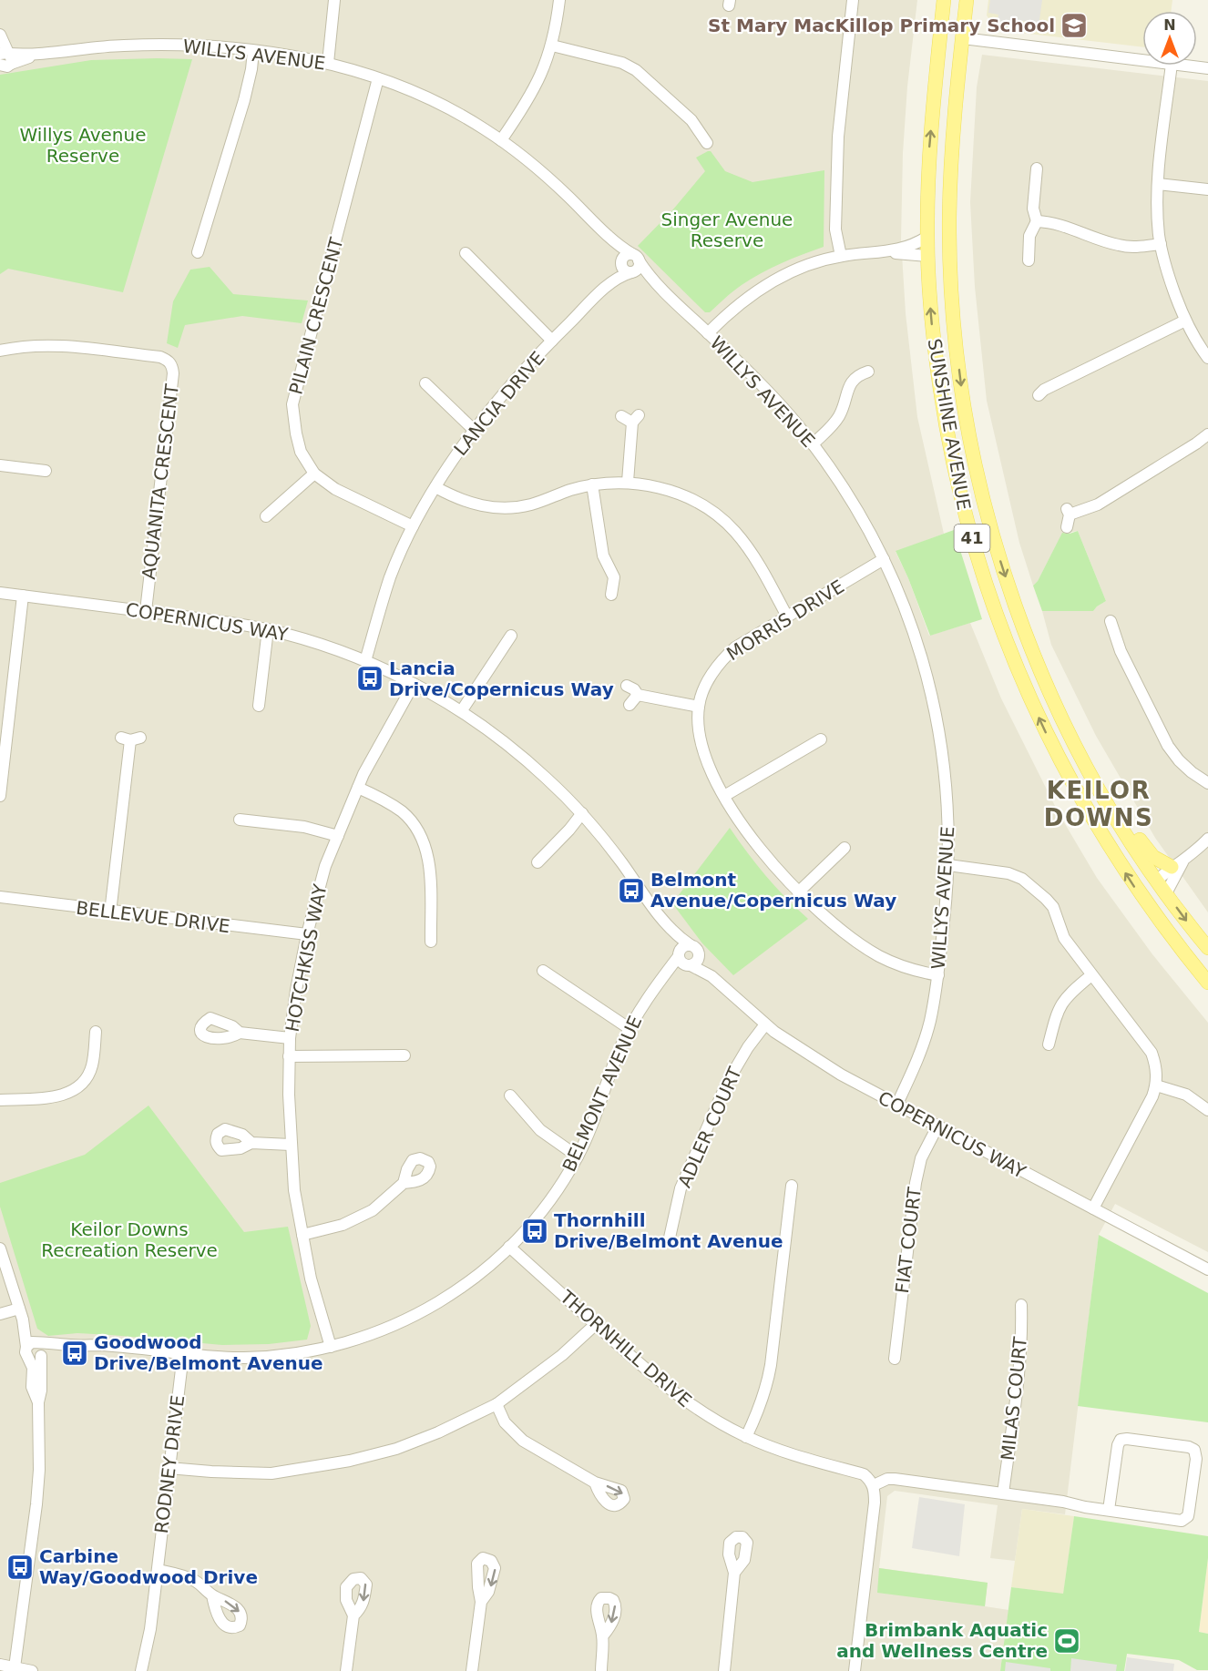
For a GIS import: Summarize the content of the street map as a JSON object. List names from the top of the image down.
{
  "streets": {
    "main road": ["SUNSHINE AVENUE", "41"],
    "street": [
      "WILLYS AVENUE",
      "PILAIN CRESCENT",
      "LANCIA DRIVE",
      "AQUANITA CRESCENT",
      "MORRIS DRIVE",
      "COPERNICUS WAY",
      "BELLEVUE DRIVE",
      "HOTCHKISS WAY",
      "BELMONT AVENUE",
      "ADLER COURT",
      "FIAT COURT",
      "THORNHILL DRIVE",
      "MILAS COURT",
      "RODNEY DRIVE"
    ]
  },
  "crossings": [
    ["WILLYS AVENUE", "PILAIN CRESCENT"],
    ["WILLYS AVENUE", "LANCIA DRIVE"],
    ["WILLYS AVENUE", "MORRIS DRIVE"],
    ["WILLYS AVENUE", "COPERNICUS WAY"],
    ["PILAIN CRESCENT", "LANCIA DRIVE"],
    ["LANCIA DRIVE", "COPERNICUS WAY"],
    ["AQUANITA CRESCENT", "COPERNICUS WAY"],
    ["COPERNICUS WAY", "HOTCHKISS WAY"],
    ["COPERNICUS WAY", "BELMONT AVENUE"],
    ["COPERNICUS WAY", "ADLER COURT"],
    ["COPERNICUS WAY", "FIAT COURT"],
    ["BELLEVUE DRIVE", "HOTCHKISS WAY"],
    ["HOTCHKISS WAY", "BELMONT AVENUE"],
    ["BELMONT AVENUE", "THORNHILL DRIVE"],
    ["BELMONT AVENUE", "RODNEY DRIVE"]
  ],
  "districts": ["KEILOR DOWNS"],
  "parks": ["Willys Avenue Reserve", "Singer Avenue Reserve", "Keilor Downs Recreation Reserve"],
  "places": {
    "school or university": ["St Mary MacKillop Primary School"],
    "bus stop": [
      "Lancia Drive/Copernicus Way",
      "Belmont Avenue/Copernicus Way",
      "Thornhill Drive/Belmont Avenue",
      "Goodwood Drive/Belmont Avenue",
      "Carbine Way/Goodwood Drive"
    ],
    "sports": ["Brimbank Aquatic and Wellness Centre"]
  },
  "north": "top"
}
